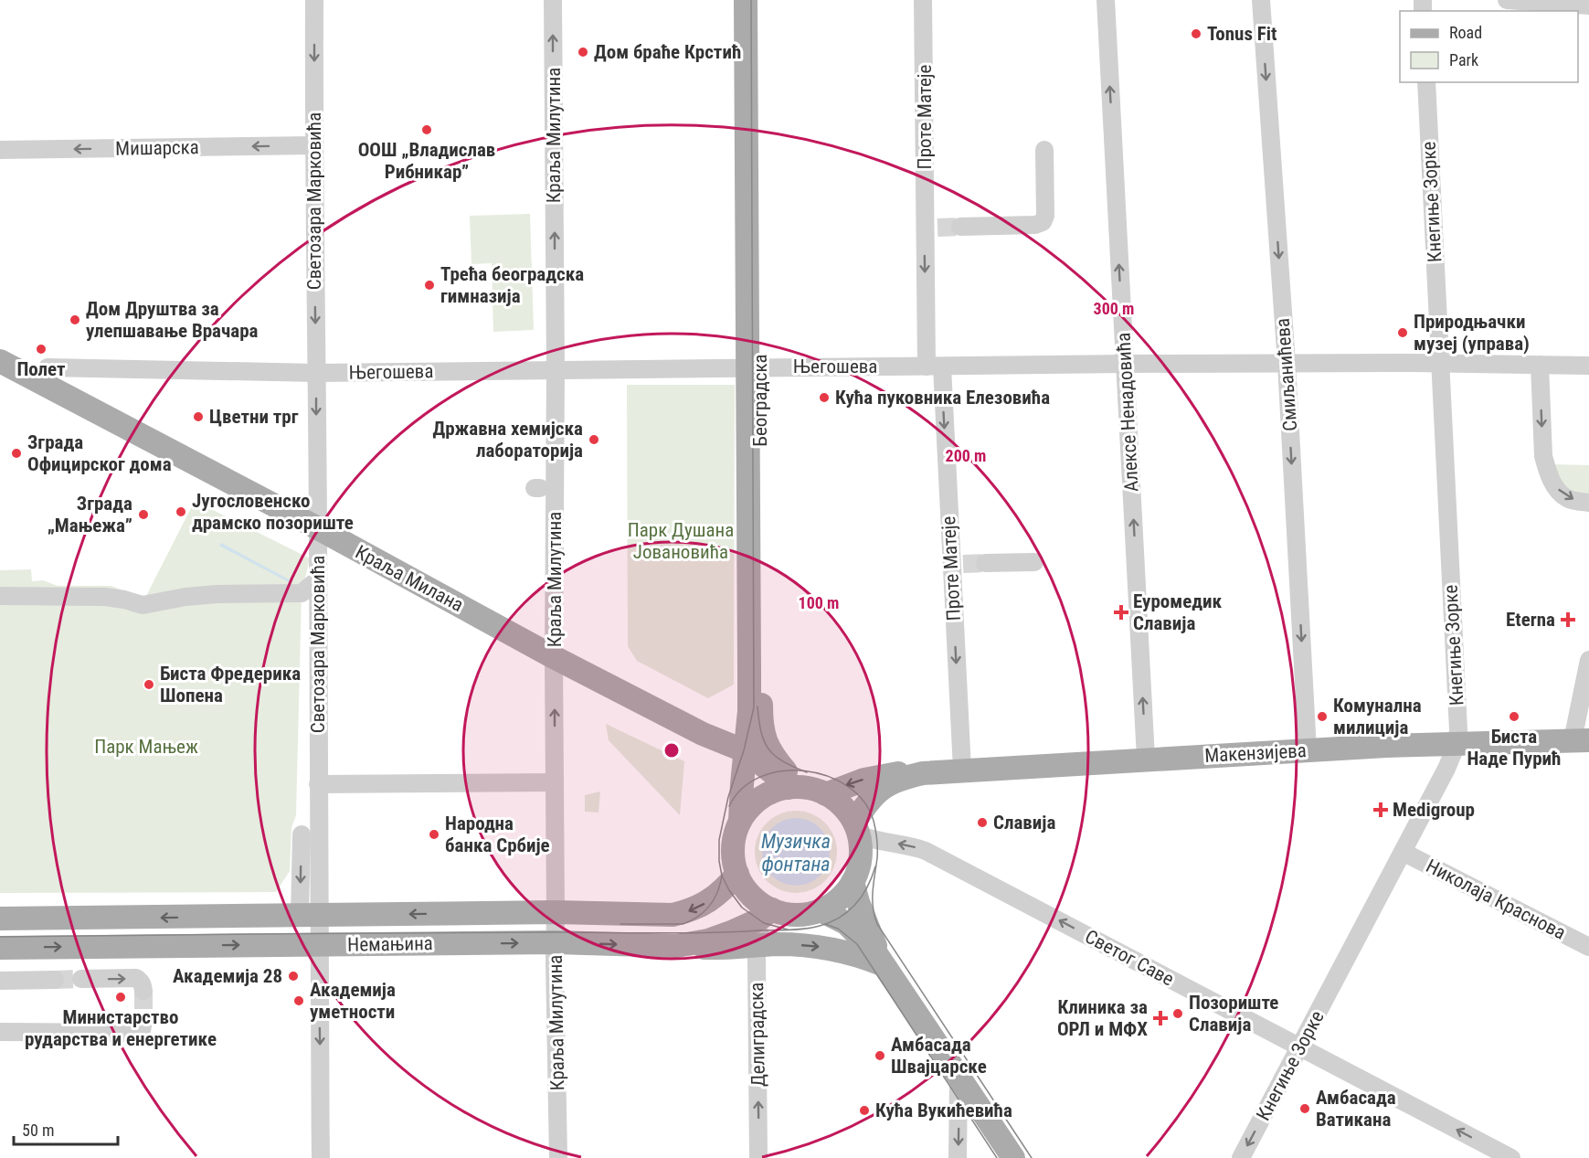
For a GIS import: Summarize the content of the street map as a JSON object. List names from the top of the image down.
{
  "streets": {
    "main road": [
      "Београдска",
      "Краља Милана",
      "Макензијева",
      "Немањина"
    ],
    "street": [
      "Проте Матеје",
      "Краља Милутина",
      "Мишарска",
      "Светозара Марковића",
      "Кнегиње Зорке",
      "Његошева",
      "Смиљанићева",
      "Алексе Ненадовића",
      "Николаја Краснова",
      "Светог Саве",
      "Делиградска"
    ]
  },
  "crossings": [
    ["Проте Матеје", "Његошева"],
    ["Проте Матеје", "Макензијева"],
    ["Краља Милутина", "Његошева"],
    ["Краља Милутина", "Краља Милана"],
    ["Краља Милутина", "Немањина"],
    ["Мишарска", "Светозара Марковића"],
    ["Светозара Марковића", "Његошева"],
    ["Светозара Марковића", "Краља Милана"],
    ["Светозара Марковића", "Немањина"],
    ["Кнегиње Зорке", "Његошева"],
    ["Кнегиње Зорке", "Макензијева"],
    ["Кнегиње Зорке", "Николаја Краснова"],
    ["Кнегиње Зорке", "Светог Саве"],
    ["Његошева", "Смиљанићева"],
    ["Његошева", "Београдска"],
    ["Његошева", "Алексе Ненадовића"],
    ["Смиљанићева", "Макензијева"],
    ["Београдска", "Краља Милана"],
    ["Београдска", "Макензијева"],
    ["Београдска", "Немањина"],
    ["Београдска", "Светог Саве"],
    ["Београдска", "Делиградска"],
    ["Алексе Ненадовића", "Макензијева"],
    ["Краља Милана", "Макензијева"],
    ["Краља Милана", "Немањина"],
    ["Краља Милана", "Светог Саве"],
    ["Краља Милана", "Делиградска"],
    ["Макензијева", "Немањина"],
    ["Макензијева", "Светог Саве"],
    ["Макензијева", "Делиградска"],
    ["Немањина", "Светог Саве"],
    ["Немањина", "Делиградска"],
    ["Светог Саве", "Делиградска"]
  ],
  "one_way": [
    "Проте Матеје",
    "Краља Милутина",
    "Мишарска",
    "Светозара Марковића",
    "Смиљанићева",
    "Алексе Ненадовића",
    "Светог Саве",
    "Делиградска"
  ],
  "water": ["Музичка фонтана"],
  "parks": ["Парк Душана Јовановића", "Парк Мањеж"],
  "places": {
    "other": [
      "Tonus Fit",
      "Дом браће Крстић",
      "ООШ „Владислав Рибникар”",
      "Трећа београдска гимназија",
      "Дом Друштва за улепшавање Врачара",
      "Природњачки музеј (управа)",
      "Полет",
      "Кућа пуковника Елезовића",
      "Цветни трг",
      "Државна хемијска лабораторија",
      "Зграда Официрског дома",
      "Југословенско драмско позориште",
      "Зграда „Мањежа”",
      "Биста Фредерика Шопена",
      "Комунална милиција",
      "Биста Наде Пурић",
      "Славија",
      "Народна банка Србије",
      "Академија 28",
      "Министарство рударства и енергетике",
      "Академија уметности",
      "Позориште Славија",
      "Амбасада Швајцарске",
      "Амбасада Ватикана",
      "Кућа Вукићевића"
    ],
    "health": [
      "Еуромедик Славија",
      "Eterna",
      "Medigroup",
      "Клиника за ОРЛ и МФХ"
    ]
  },
  "legend": ["Road", "Park"],
  "scale_bar": "50 m",
  "rings": ["300 m", "200 m", "100 m"]
}
